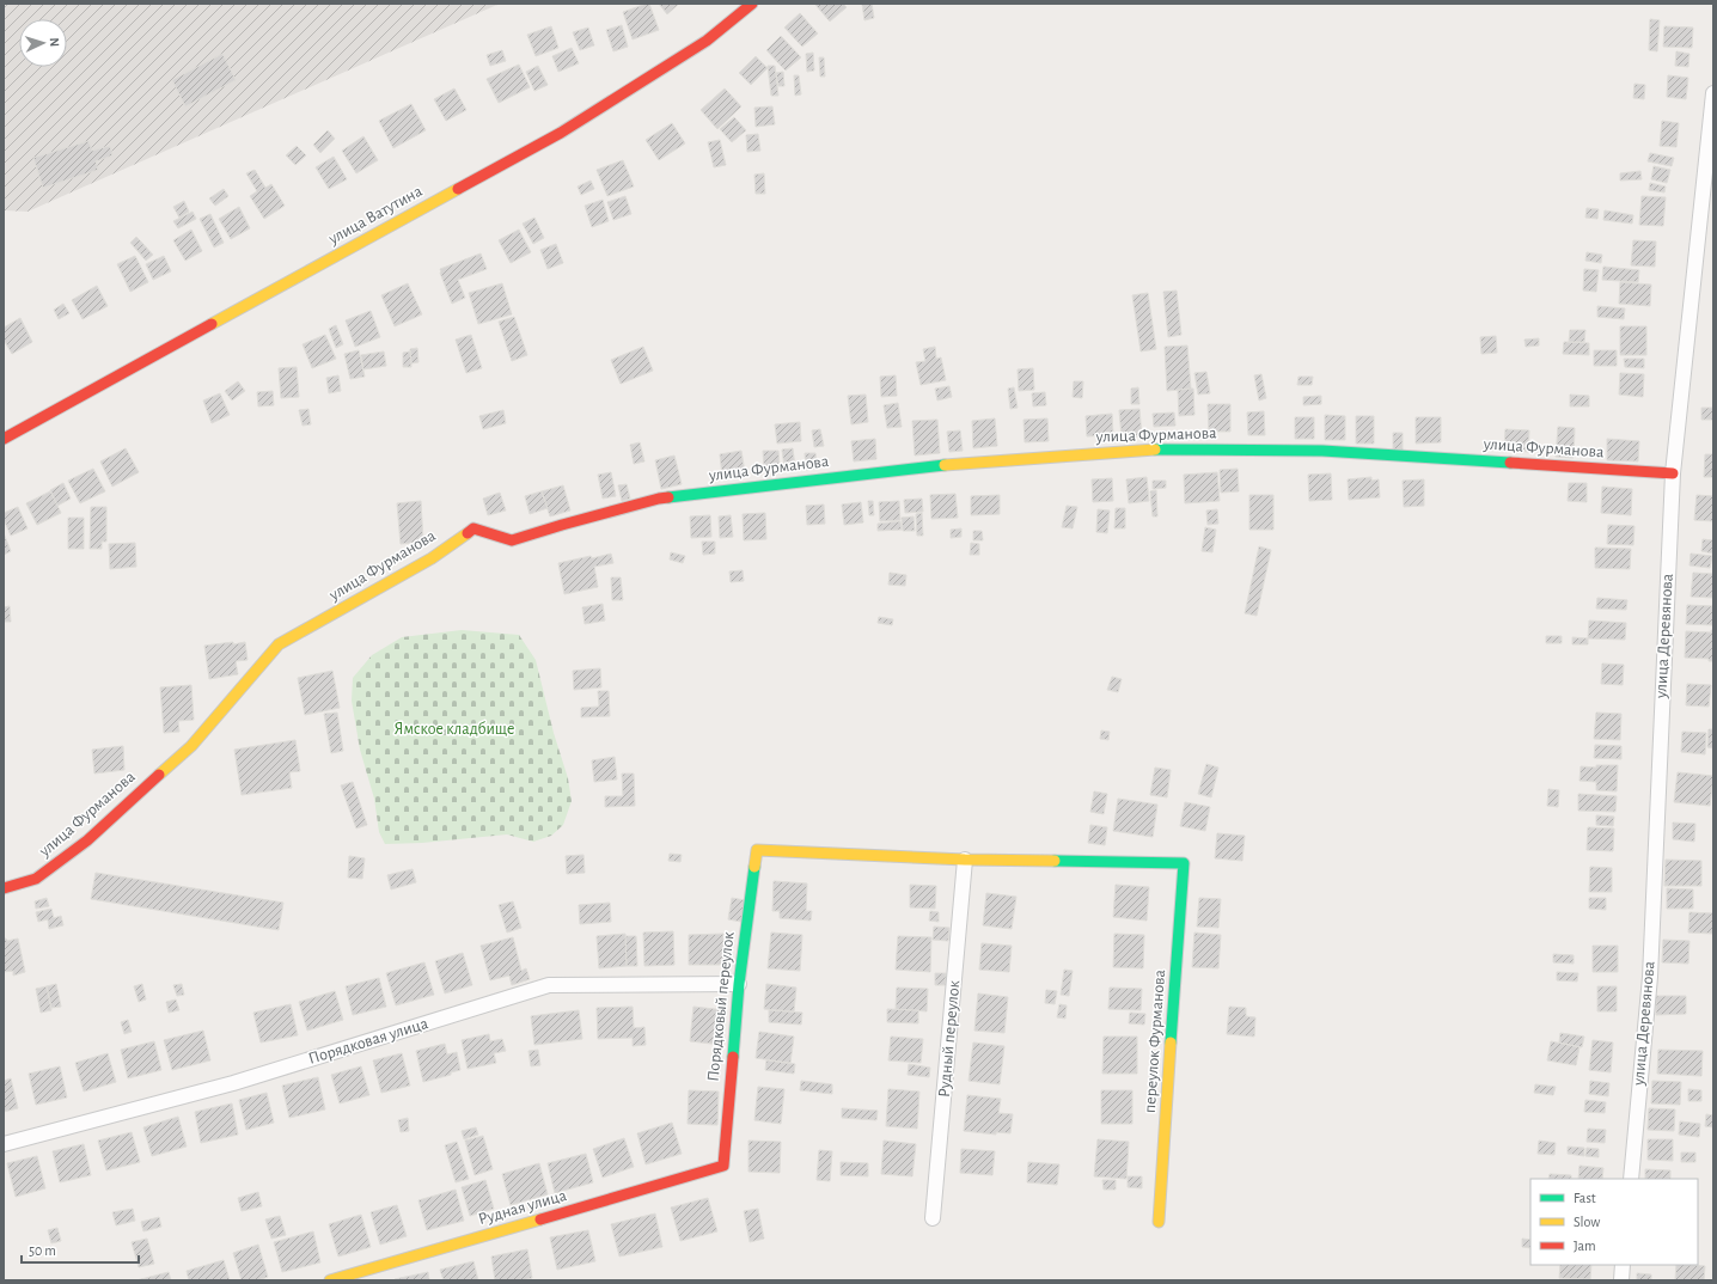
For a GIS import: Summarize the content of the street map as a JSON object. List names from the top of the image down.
{
  "streets": {
    "street": [
      "улица Ватутина",
      "улица Фурманова",
      "улица Деревянова",
      "Порядковый переулок",
      "Рудный переулок",
      "Порядковая улица",
      "переулок Фурманова",
      "Рудная улица"
    ]
  },
  "crossings": [
    ["улица Фурманова", "улица Деревянова"],
    ["Порядковый переулок", "Рудный переулок"],
    ["Порядковый переулок", "Порядковая улица"],
    ["Порядковый переулок", "переулок Фурманова"],
    ["Порядковый переулок", "Рудная улица"],
    ["Рудный переулок", "переулок Фурманова"]
  ],
  "parks": ["Ямское кладбище"],
  "legend": ["Fast", "Slow", "Jam"],
  "scale_bar": "50 m",
  "north": "right"
}
